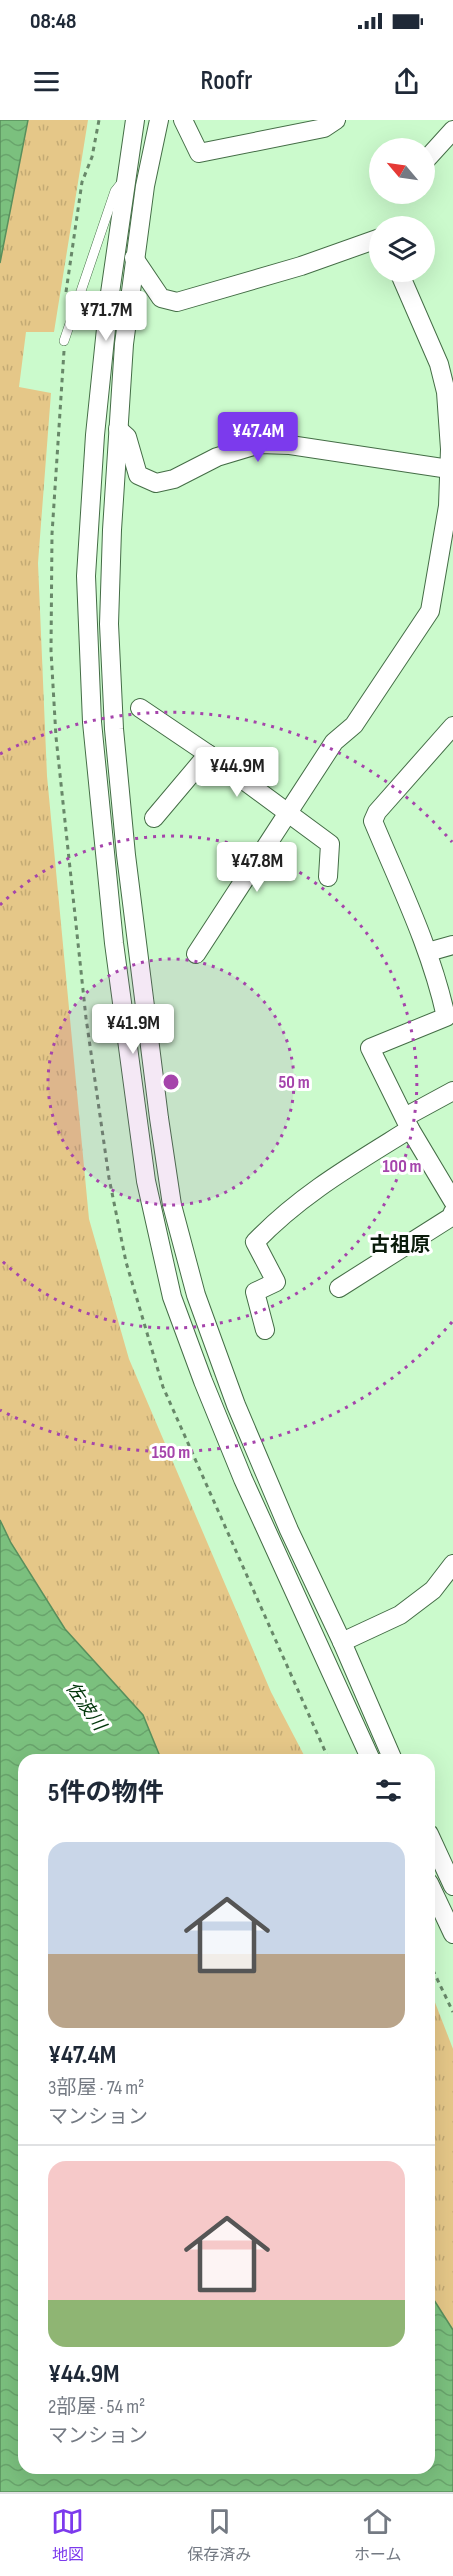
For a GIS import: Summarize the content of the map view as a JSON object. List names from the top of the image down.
{
  "districts": ["古祖原"],
  "water": ["佐波川"],
  "north": "top left",
  "page": {
    "status": "08:48",
    "header": "Roofr",
    "price": [
      "¥71.7M",
      "¥47.4M",
      "¥44.9M",
      "¥47.8M",
      "¥41.9M"
    ],
    "heading": "5件の物件",
    "list": [
      {
        "name": "¥47.4M",
        "note": "3部屋 · 74 m² · マンション"
      },
      {
        "name": "¥44.9M",
        "note": "2部屋 · 54 m² · マンション"
      }
    ],
    "tabs": ["地図", "保存済み", "ホーム"]
  },
  "rings": ["50 m", "100 m", "150 m"]
}
